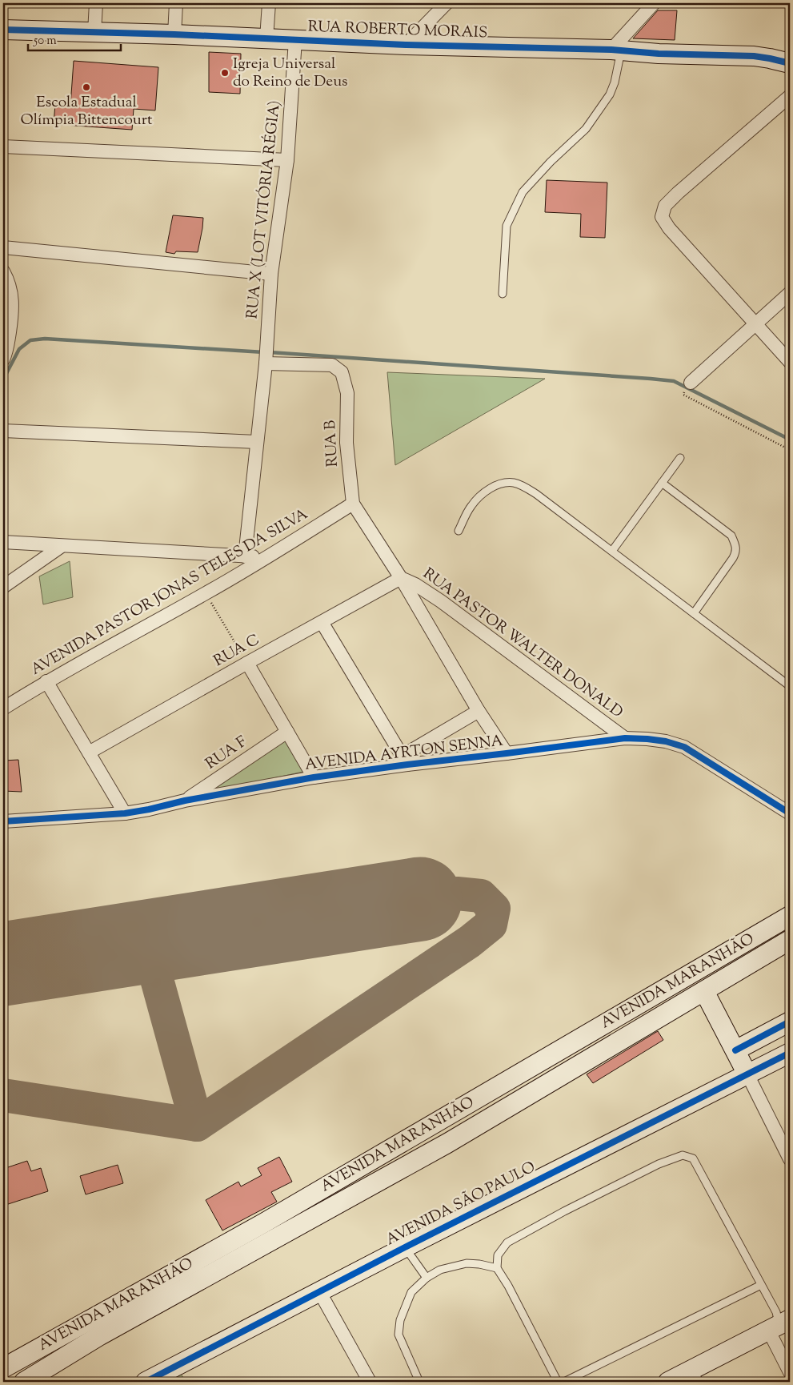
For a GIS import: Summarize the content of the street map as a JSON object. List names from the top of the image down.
{
  "streets": {
    "main road": ["RUA ROBERTO MORAIS", "AVENIDA MARANHÃO", "AVENIDA SÃO PAULO"],
    "street": [
      "RUA X (LOT VITÓRIA RÉGIA)",
      "RUA B",
      "AVENIDA PASTOR JONAS TELES DA SILVA",
      "RUA PASTOR WALTER DONALD",
      "RUA C",
      "RUA F",
      "AVENIDA AYRTON SENNA"
    ]
  },
  "crossings": [
    ["RUA ROBERTO MORAIS", "RUA X (LOT VITÓRIA RÉGIA)"],
    ["RUA X (LOT VITÓRIA RÉGIA)", "RUA B"],
    ["RUA B", "AVENIDA PASTOR JONAS TELES DA SILVA"],
    ["RUA B", "RUA PASTOR WALTER DONALD"],
    ["RUA B", "RUA C"],
    ["RUA B", "AVENIDA AYRTON SENNA"],
    ["RUA PASTOR WALTER DONALD", "RUA C"],
    ["RUA PASTOR WALTER DONALD", "AVENIDA AYRTON SENNA"],
    ["RUA F", "AVENIDA AYRTON SENNA"]
  ],
  "places": ["Igreja Universal do Reino de Deus", "Escola Estadual Olímpia Bittencourt"],
  "scale_bar": "50 m"
}
